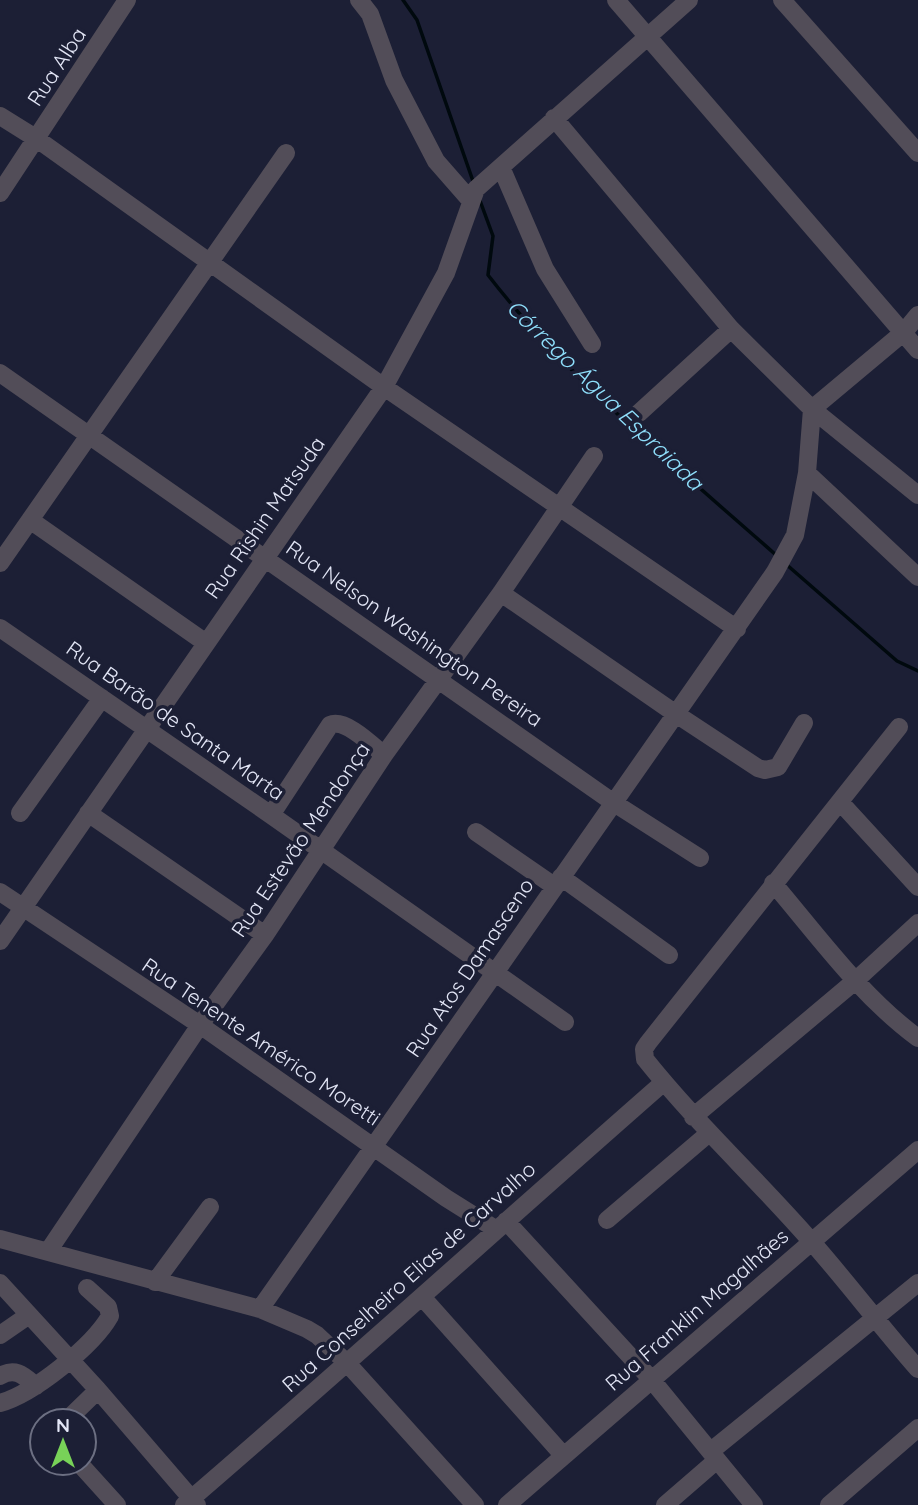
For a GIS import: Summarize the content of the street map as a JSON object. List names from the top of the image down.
{
  "streets": {
    "street": [
      "Rua Alba",
      "Rua Rishin Matsuda",
      "Rua Nelson Washington Pereira",
      "Rua Barão de Santa Marta",
      "Rua Estevão Mendonça",
      "Rua Atos Damasceno",
      "Rua Tenente Américo Moretti",
      "Rua Conselheiro Elias de Carvalho",
      "Rua Franklin Magalhães"
    ]
  },
  "crossings": [
    ["Rua Rishin Matsuda", "Rua Nelson Washington Pereira"],
    ["Rua Rishin Matsuda", "Rua Barão de Santa Marta"],
    ["Rua Rishin Matsuda", "Rua Tenente Américo Moretti"],
    ["Rua Nelson Washington Pereira", "Rua Estevão Mendonça"],
    ["Rua Nelson Washington Pereira", "Rua Atos Damasceno"],
    ["Rua Barão de Santa Marta", "Rua Estevão Mendonça"],
    ["Rua Barão de Santa Marta", "Rua Atos Damasceno"],
    ["Rua Estevão Mendonça", "Rua Tenente Américo Moretti"],
    ["Rua Atos Damasceno", "Rua Tenente Américo Moretti"],
    ["Rua Tenente Américo Moretti", "Rua Conselheiro Elias de Carvalho"],
    ["Rua Tenente Américo Moretti", "Rua Franklin Magalhães"]
  ],
  "water": ["Córrego Água Espraiada"],
  "north": "top"
}
